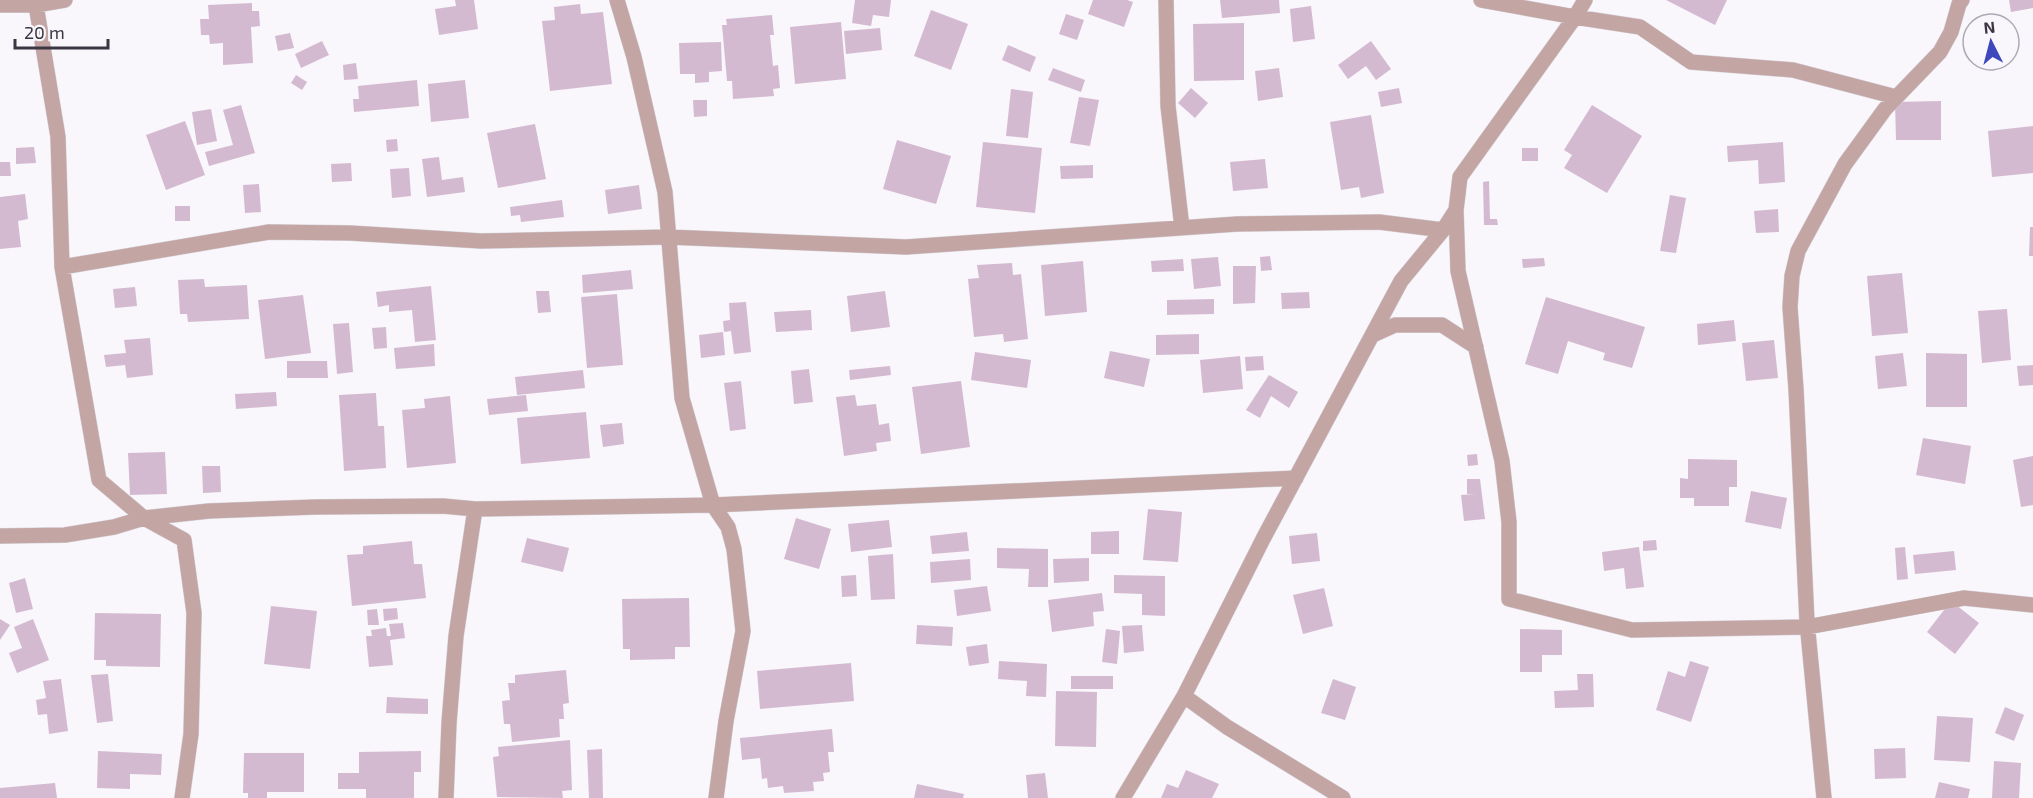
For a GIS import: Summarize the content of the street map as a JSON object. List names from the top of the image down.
{
  "scale_bar": "20 m",
  "north": "top"
}
